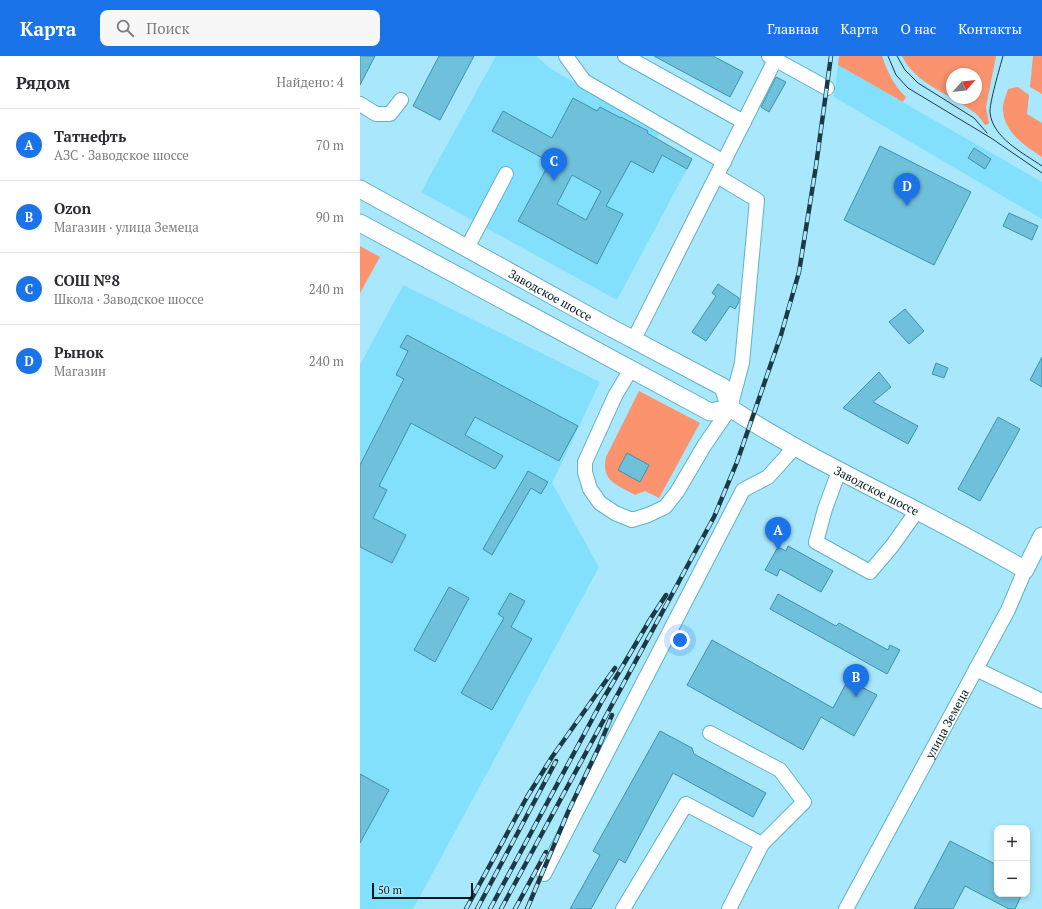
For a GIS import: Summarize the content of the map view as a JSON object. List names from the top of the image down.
{
  "streets": {
    "main road": ["Заводское шоссе", "улица Земеца"]
  },
  "crossings": [
    ["Заводское шоссе", "улица Земеца"]
  ],
  "scale_bar": "50 m",
  "north": "top right",
  "page": {
    "header": "Карта",
    "search": "Поиск",
    "nav": [
      "Главная",
      "Карта",
      "О нас",
      "Контакты"
    ],
    "heading": ["Рядом", "Найдено: 4"],
    "list": [
      {
        "mark": "A",
        "name": "Татнефть",
        "note": "АЗС · Заводское шоссе",
        "value": "70 m"
      },
      {
        "mark": "B",
        "name": "Ozon",
        "note": "Магазин · улица Земеца",
        "value": "90 m"
      },
      {
        "mark": "C",
        "name": "СОШ №8",
        "note": "Школа · Заводское шоссе",
        "value": "240 m"
      },
      {
        "mark": "D",
        "name": "Рынок",
        "note": "Магазин",
        "value": "240 m"
      }
    ],
    "pins": [
      "C",
      "D",
      "A",
      "B"
    ],
    "map_buttons": ["+", "−"],
    "scale": "50 m"
  }
}
